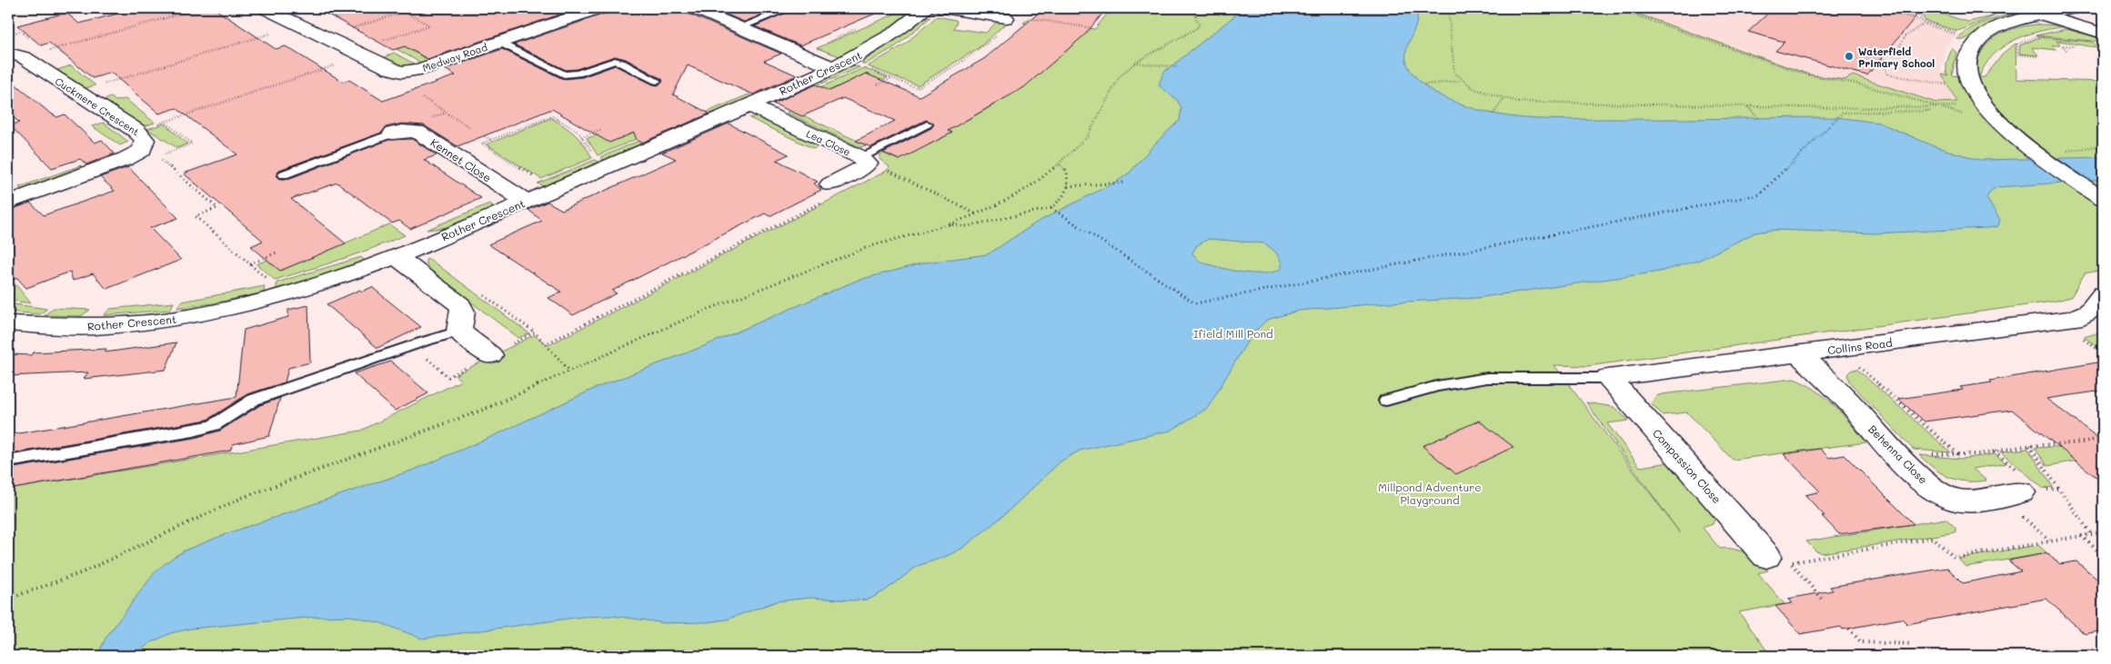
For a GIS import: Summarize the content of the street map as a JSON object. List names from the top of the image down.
{
  "streets": {
    "street": [
      "Medway Road",
      "Rother Crescent",
      "Cuckmere Crescent",
      "Lea Close",
      "Kennet Close",
      "Collins Road",
      "Behenna Close",
      "Compassion Close"
    ]
  },
  "crossings": [
    ["Rother Crescent", "Lea Close"],
    ["Rother Crescent", "Kennet Close"],
    ["Collins Road", "Behenna Close"],
    ["Collins Road", "Compassion Close"]
  ],
  "parks": ["Ifield Mill Pond", "Millpond Adventure Playground"],
  "places": ["Waterfield Primary School"]
}
